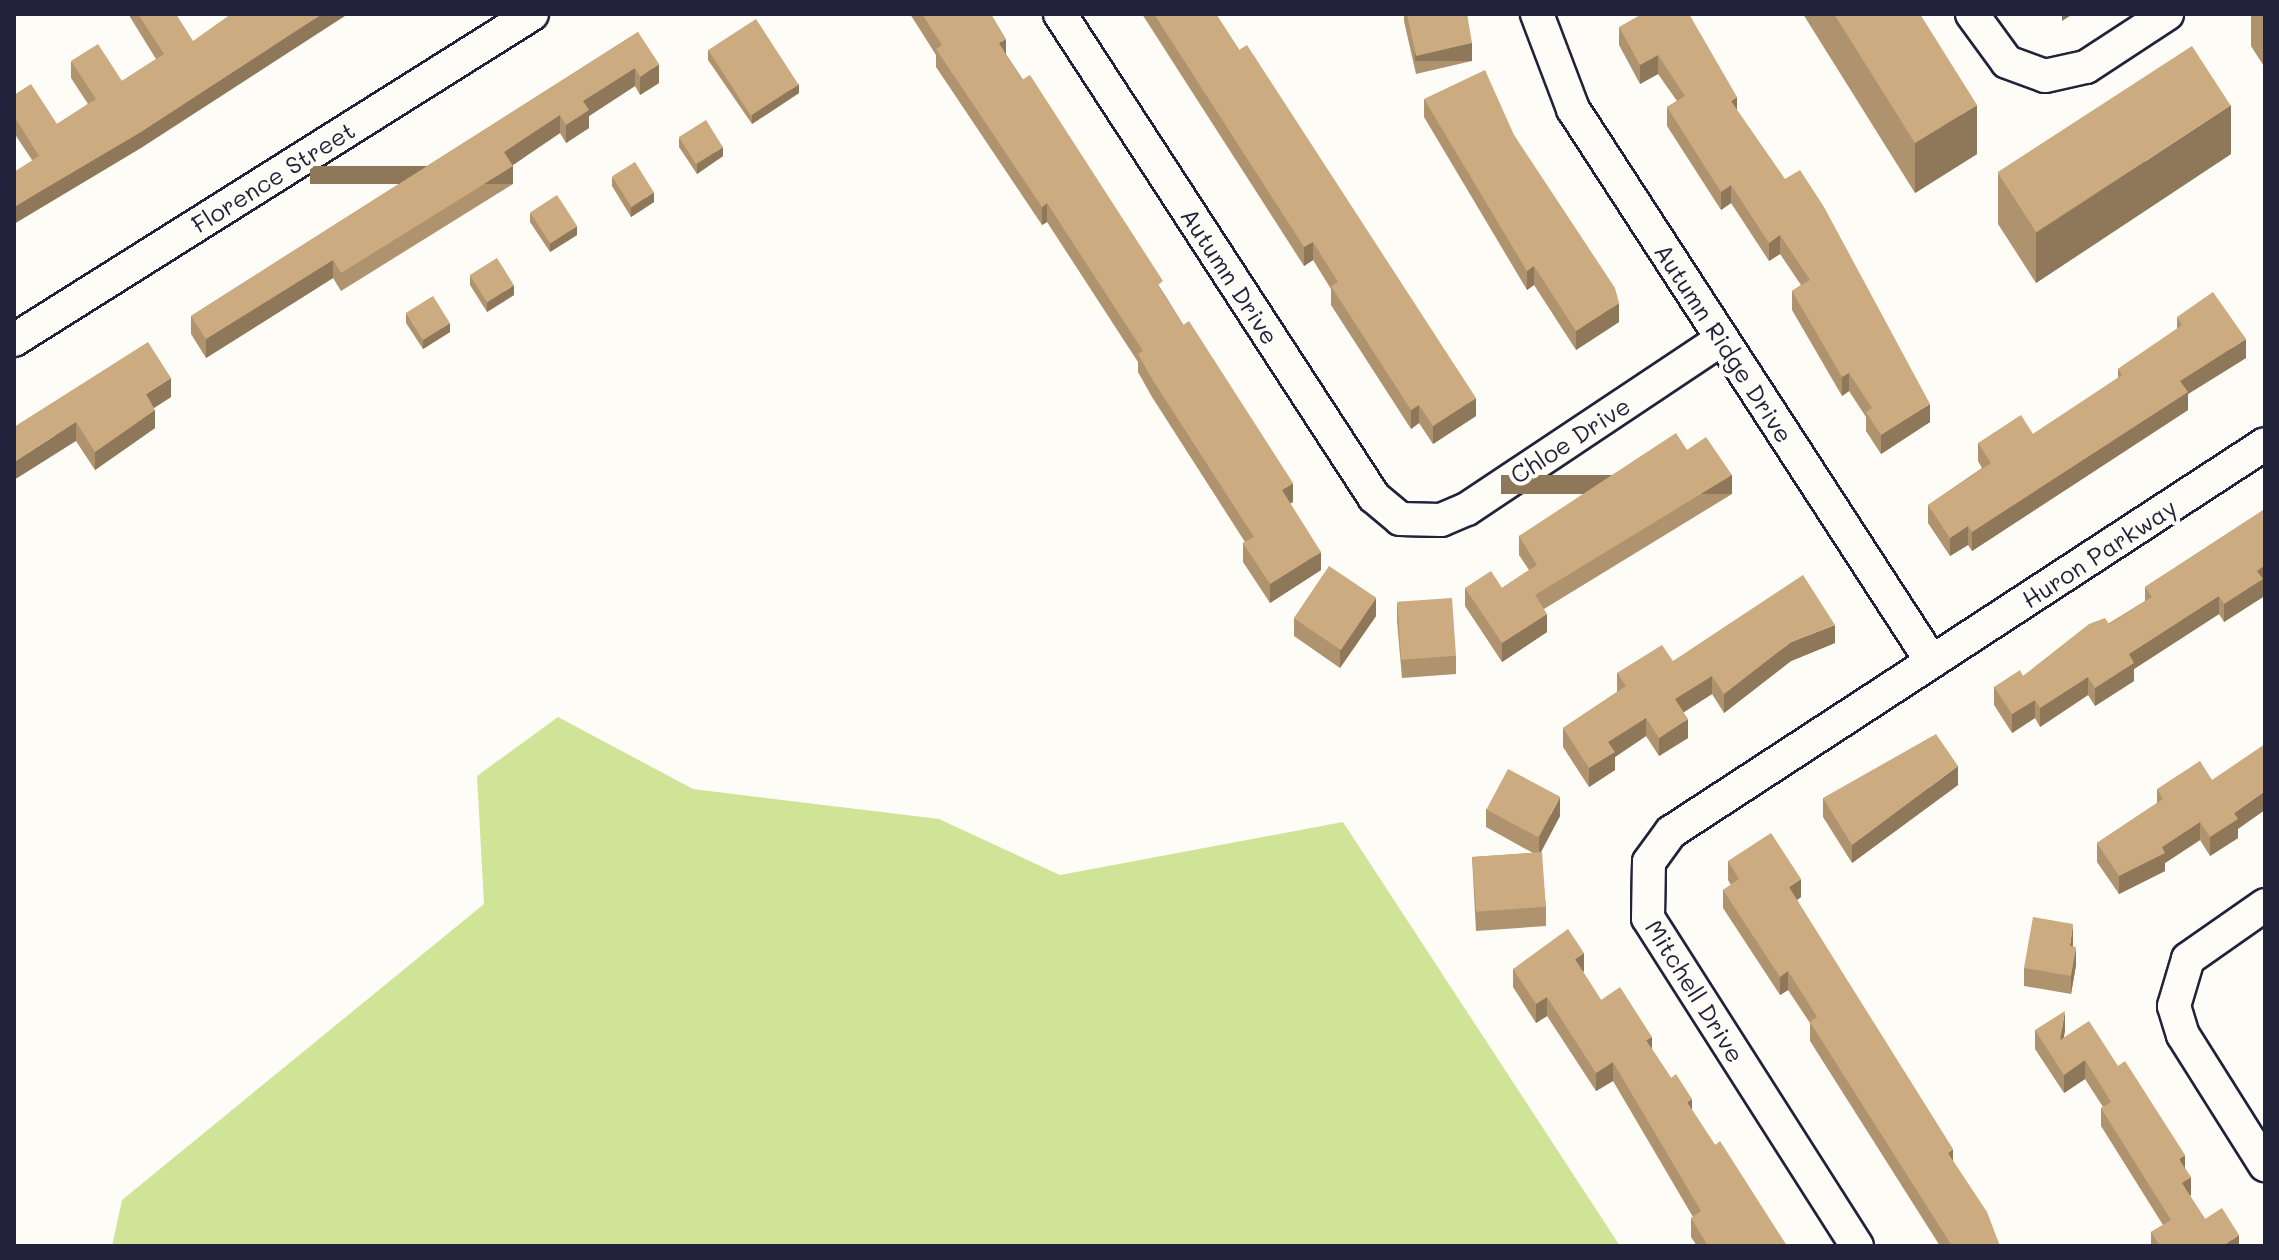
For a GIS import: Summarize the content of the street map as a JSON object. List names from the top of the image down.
{
  "streets": {
    "street": [
      "Florence Street",
      "Autumn Drive",
      "Autumn Ridge Drive",
      "Chloe Drive",
      "Huron Parkway",
      "Mitchell Drive"
    ]
  },
  "crossings": [
    ["Autumn Drive", "Chloe Drive"],
    ["Autumn Ridge Drive", "Chloe Drive"],
    ["Autumn Ridge Drive", "Huron Parkway"],
    ["Autumn Ridge Drive", "Mitchell Drive"],
    ["Huron Parkway", "Mitchell Drive"]
  ]
}
